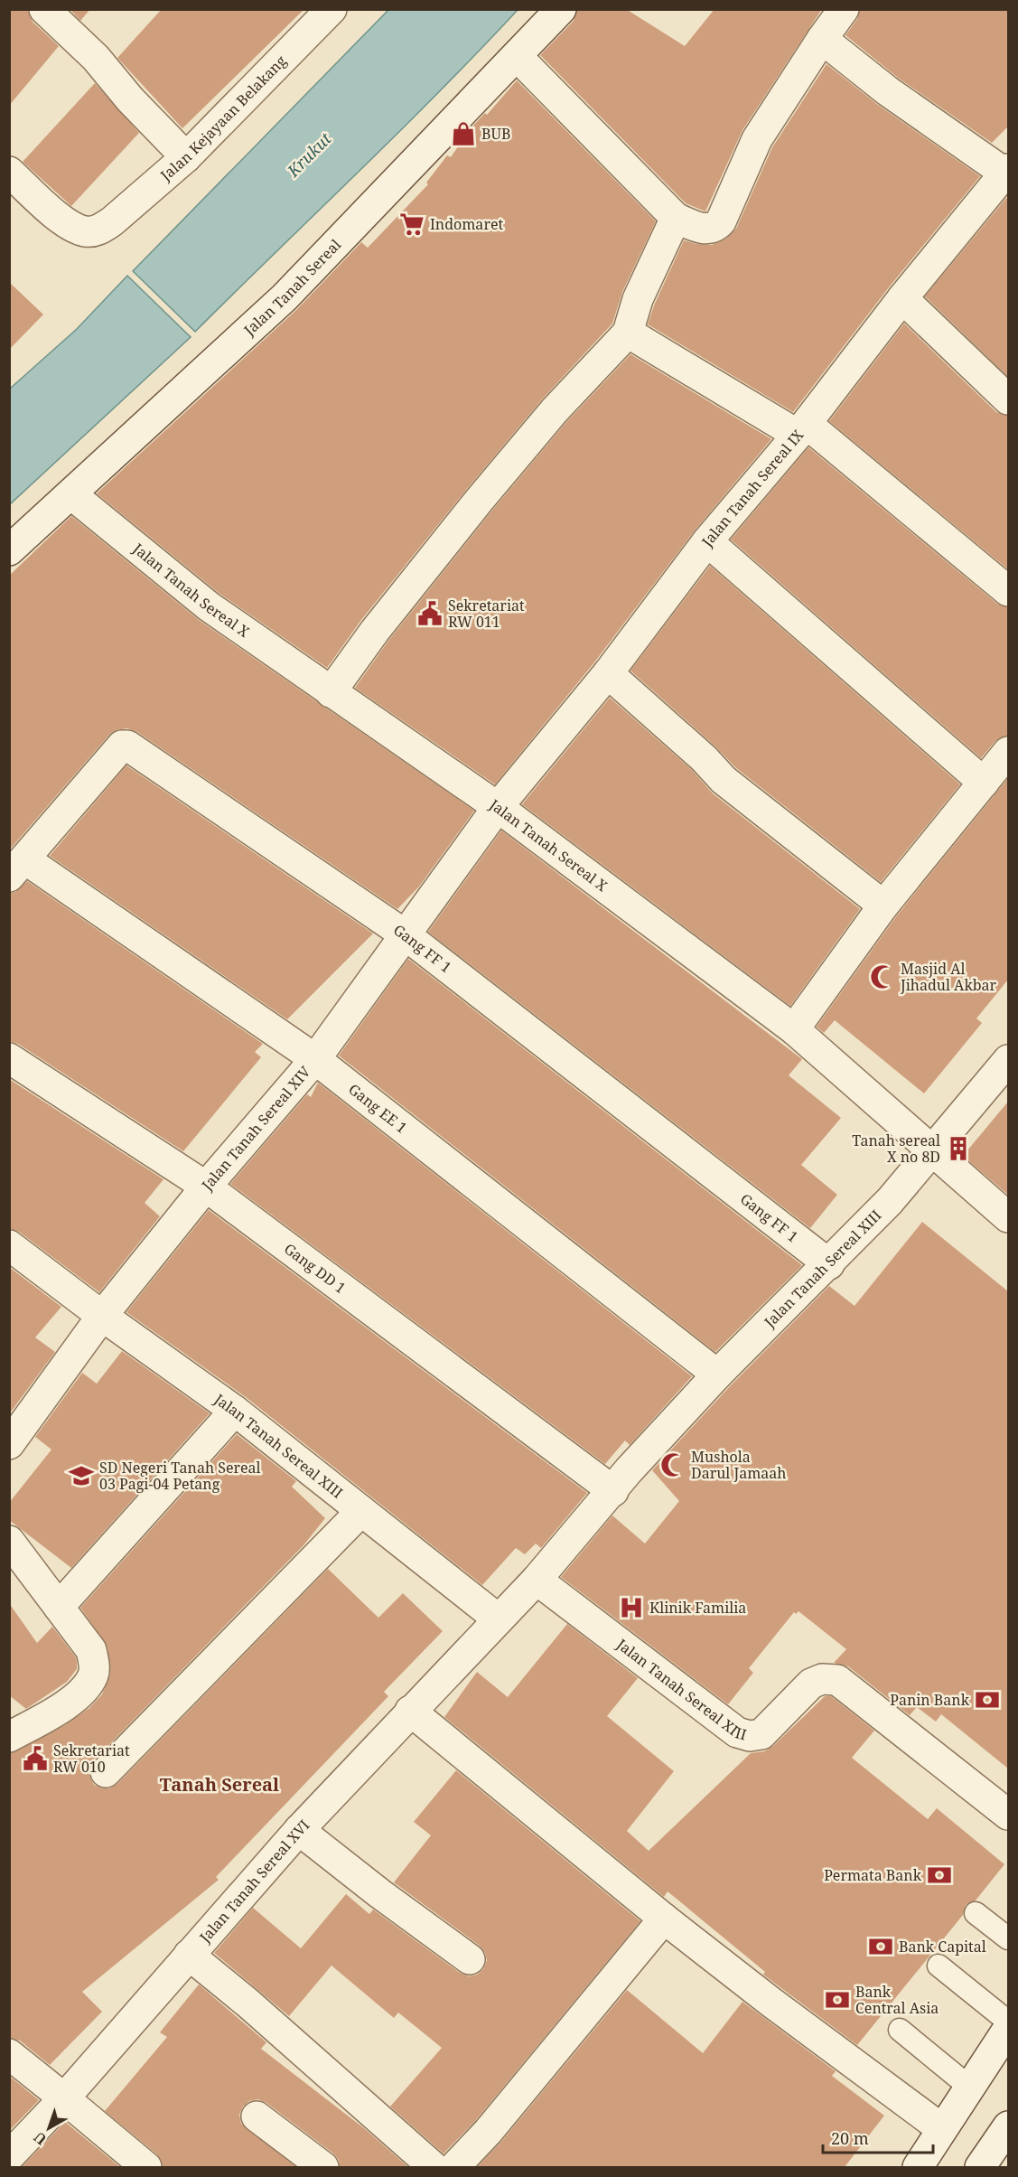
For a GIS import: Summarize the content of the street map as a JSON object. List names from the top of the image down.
{
  "streets": {
    "street": [
      "Jalan Kejayaan Belakang",
      "Jalan Tanah Sereal",
      "Jalan Tanah Sereal IX",
      "Jalan Tanah Sereal X",
      "Gang FF 1",
      "Gang EE 1",
      "Jalan Tanah Sereal XIV",
      "Gang DD 1",
      "Jalan Tanah Sereal XIII",
      "Jalan Tanah Sereal XVI"
    ]
  },
  "crossings": [
    ["Jalan Tanah Sereal", "Jalan Tanah Sereal X"],
    ["Jalan Tanah Sereal IX", "Jalan Tanah Sereal X"],
    ["Jalan Tanah Sereal IX", "Jalan Tanah Sereal XIV"],
    ["Jalan Tanah Sereal X", "Jalan Tanah Sereal XIV"],
    ["Jalan Tanah Sereal X", "Jalan Tanah Sereal XIII"],
    ["Gang FF 1", "Gang EE 1"],
    ["Gang FF 1", "Jalan Tanah Sereal XIV"],
    ["Gang FF 1", "Jalan Tanah Sereal XIII"],
    ["Gang EE 1", "Jalan Tanah Sereal XIV"],
    ["Gang EE 1", "Jalan Tanah Sereal XIII"],
    ["Jalan Tanah Sereal XIV", "Gang DD 1"],
    ["Jalan Tanah Sereal XIV", "Jalan Tanah Sereal XIII"],
    ["Gang DD 1", "Jalan Tanah Sereal XIII"],
    ["Jalan Tanah Sereal XIII", "Jalan Tanah Sereal XVI"]
  ],
  "districts": ["Tanah Sereal"],
  "water": ["Krukut"],
  "places": {
    "shop": ["BUB"],
    "supermarket": ["Indomaret"],
    "public building": ["Sekretariat RW 011", "Sekretariat RW 010"],
    "mosque": ["Masjid Al Jihadul Akbar", "Mushola Darul Jamaah"],
    "building": ["Tanah sereal X no 8D"],
    "school or university": ["SD Negeri Tanah Sereal 03 Pagi-04 Petang"],
    "hospital": ["Klinik Familia"],
    "bank": [
      "Panin Bank",
      "Permata Bank",
      "Bank Capital",
      "Bank Central Asia"
    ]
  },
  "scale_bar": "20 m",
  "north": "bottom left"
}
